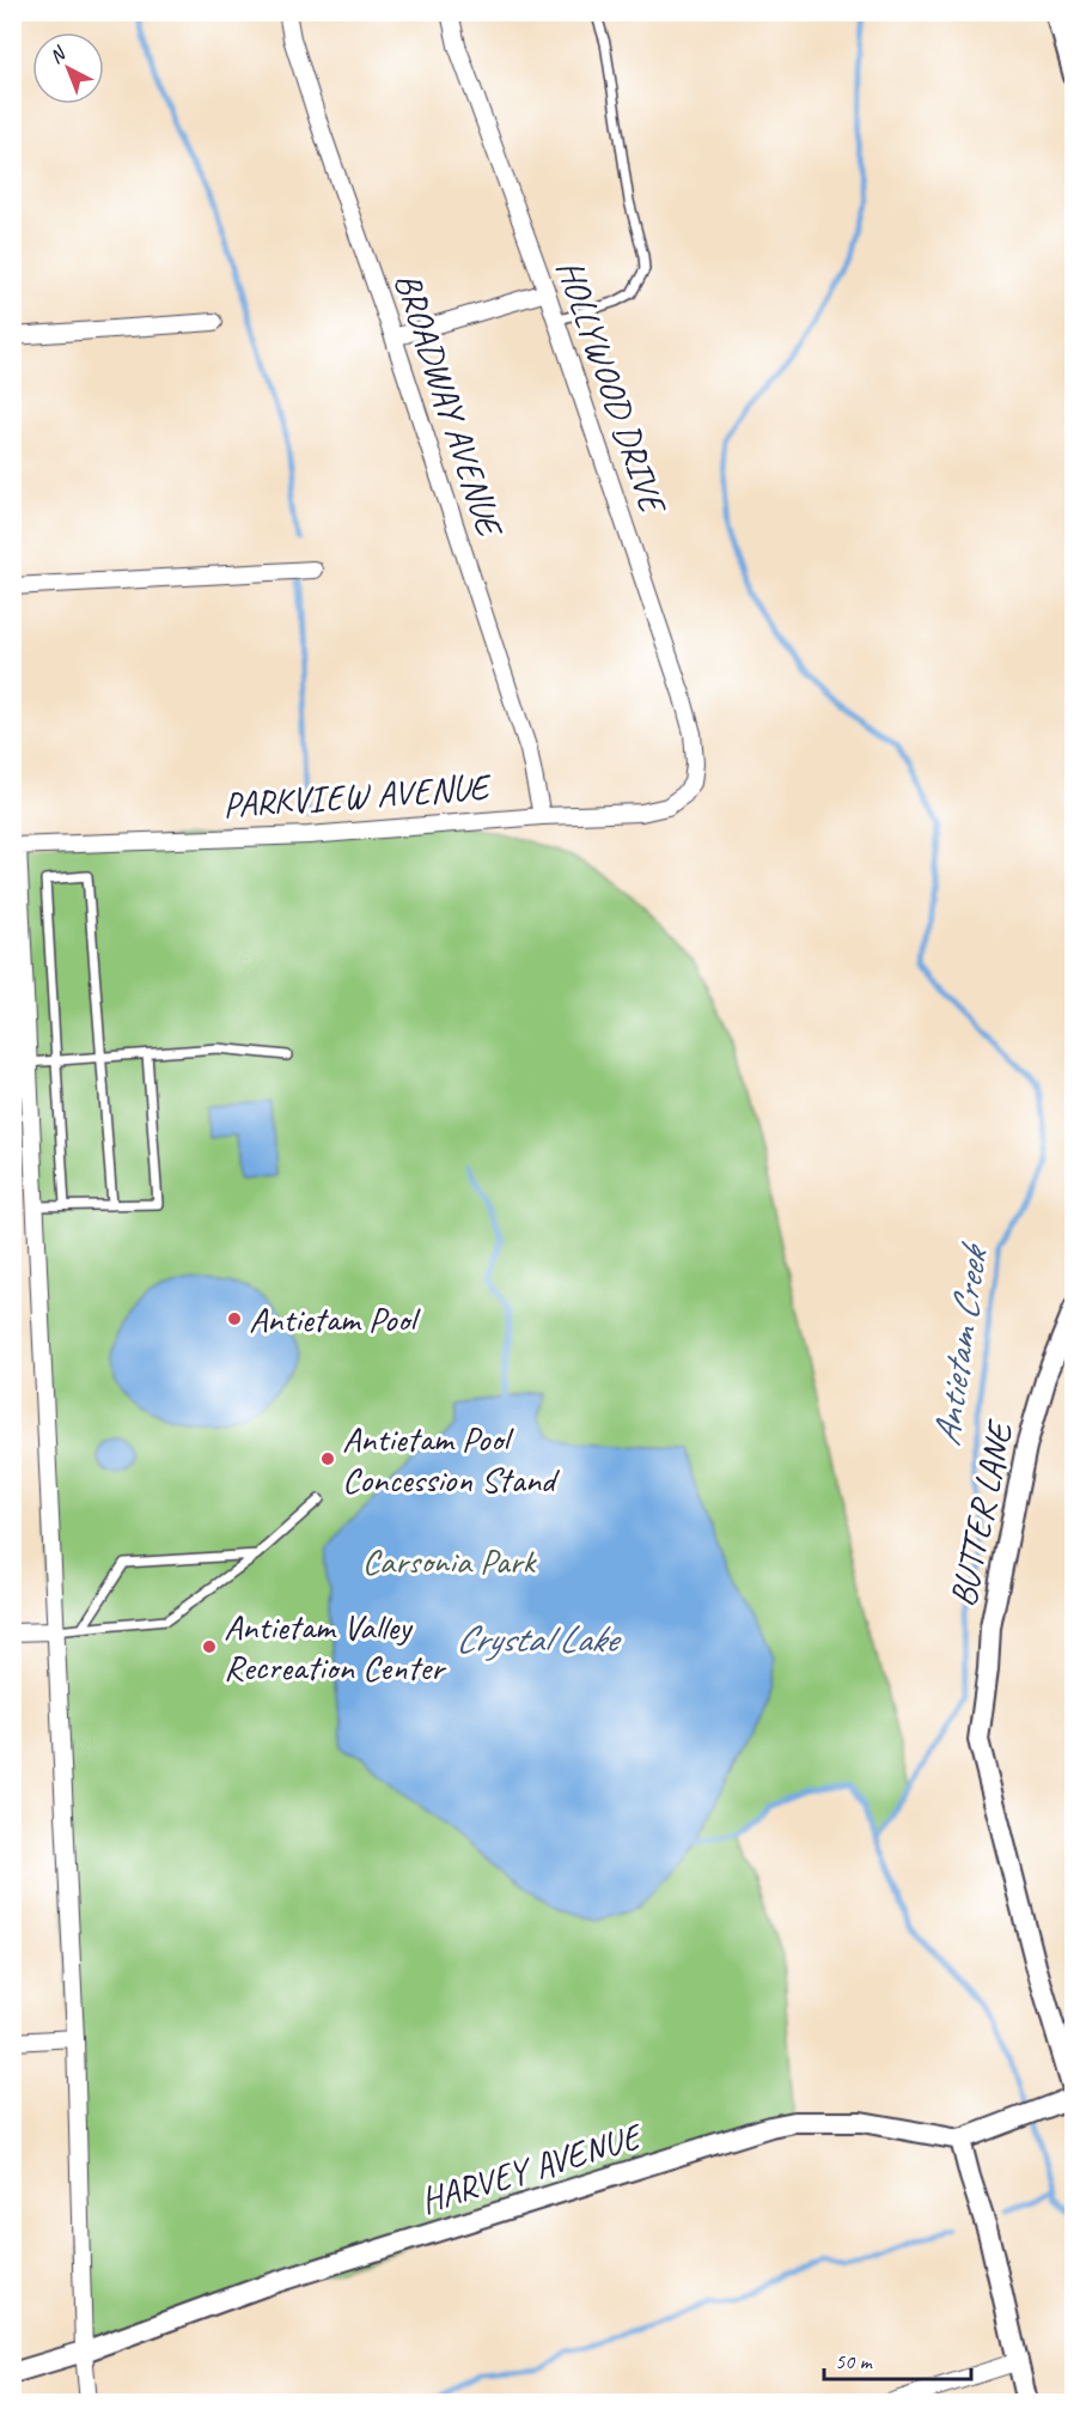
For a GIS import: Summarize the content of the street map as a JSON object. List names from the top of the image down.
{
  "streets": {
    "street": [
      "HOLLYWOOD DRIVE",
      "BROADWAY AVENUE",
      "PARKVIEW AVENUE",
      "BUTTER LANE",
      "HARVEY AVENUE"
    ]
  },
  "crossings": [
    ["HOLLYWOOD DRIVE", "PARKVIEW AVENUE"],
    ["BROADWAY AVENUE", "PARKVIEW AVENUE"],
    ["BUTTER LANE", "HARVEY AVENUE"]
  ],
  "water": ["Antietam Creek", "Crystal Lake"],
  "parks": ["Carsonia Park"],
  "places": ["Antietam Pool", "Antietam Pool Concession Stand", "Antietam Valley Recreation Center"],
  "scale_bar": "50 m",
  "north": "top left"
}
